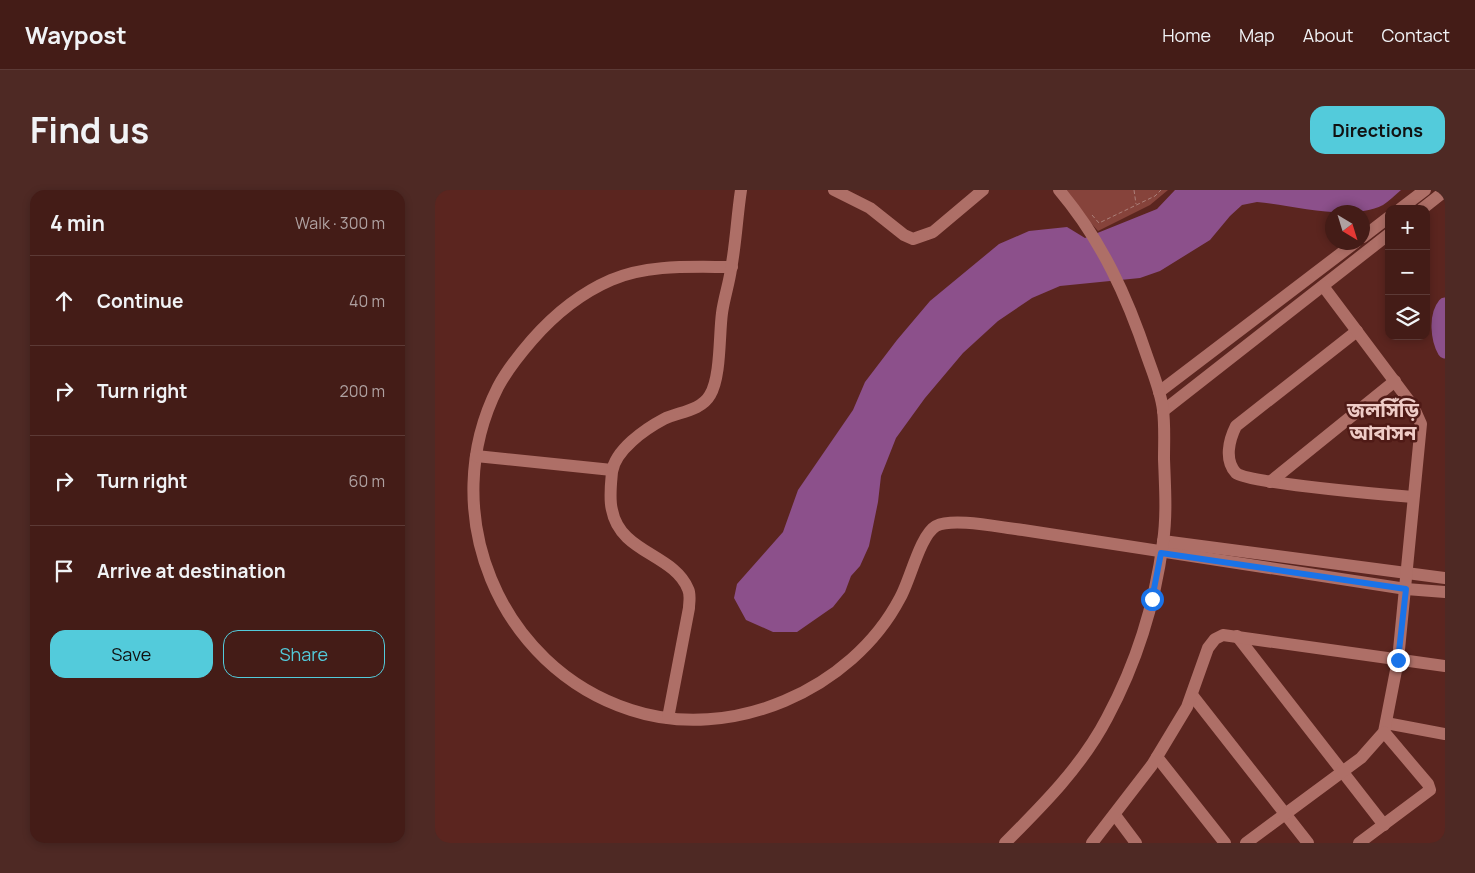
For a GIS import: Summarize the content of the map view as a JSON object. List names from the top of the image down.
{
  "districts": ["জলসিঁড়ি আবাসন"],
  "north": "bottom right",
  "page": {
    "header": "Waypost",
    "nav": [
      "Home",
      "Map",
      "About",
      "Contact"
    ],
    "title": "Find us",
    "buttons": [
      "Directions",
      ["Save", "Share"]
    ],
    "heading": ["4 min", "Walk · 300 m"],
    "map_buttons": ["+", "−"],
    "list": [
      ["Continue", "40 m"],
      ["Turn right", "200 m"],
      ["Turn right", "60 m"],
      "Arrive at destination"
    ]
  }
}
